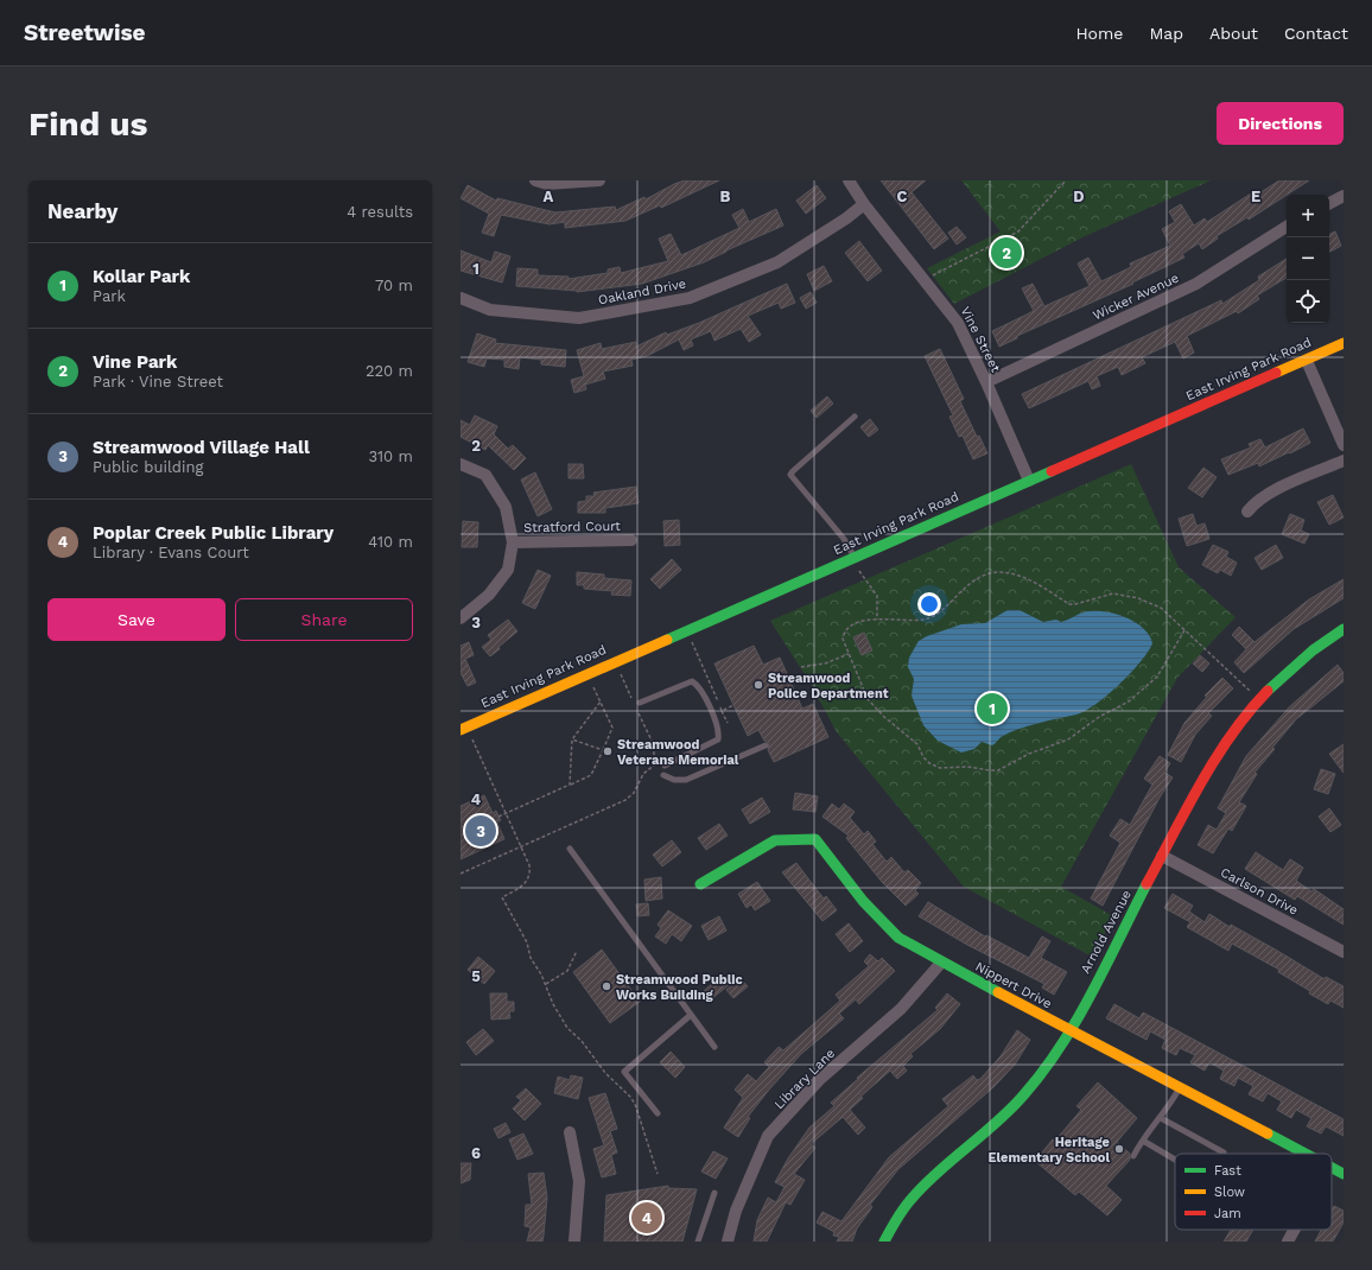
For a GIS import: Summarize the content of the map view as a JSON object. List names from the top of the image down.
{
  "streets": {
    "street": [
      "Oakland Drive",
      "Wicker Avenue",
      "Vine Street",
      "East Irving Park Road",
      "Stratford Court",
      "Carlson Drive",
      "Arnold Avenue",
      "Nippert Drive",
      "Library Lane"
    ]
  },
  "crossings": [
    ["Oakland Drive", "Vine Street"],
    ["Wicker Avenue", "Vine Street"],
    ["Vine Street", "East Irving Park Road"],
    ["Carlson Drive", "Arnold Avenue"],
    ["Arnold Avenue", "Nippert Drive"],
    ["Nippert Drive", "Library Lane"]
  ],
  "places": [
    "Streamwood Police Department",
    "Streamwood Veterans Memorial",
    "Streamwood Public Works Building",
    "Heritage Elementary School"
  ],
  "legend": ["Fast", "Slow", "Jam"],
  "page": {
    "header": "Streetwise",
    "nav": [
      "Home",
      "Map",
      "About",
      "Contact"
    ],
    "buttons": [
      "Directions",
      ["Save", "Share"]
    ],
    "title": "Find us",
    "heading": ["Nearby", "4 results"],
    "map_buttons": ["+", "−"],
    "pins": [
      "2",
      "1",
      "3",
      "4"
    ],
    "list": [
      {
        "mark": "1",
        "name": "Kollar Park",
        "note": "Park",
        "value": "70 m"
      },
      {
        "mark": "2",
        "name": "Vine Park",
        "note": "Park · Vine Street",
        "value": "220 m"
      },
      {
        "mark": "3",
        "name": "Streamwood Village Hall",
        "note": "Public building",
        "value": "310 m"
      },
      {
        "mark": "4",
        "name": "Poplar Creek Public Library",
        "note": "Library · Evans Court",
        "value": "410 m"
      }
    ]
  },
  "grid": {
    "columns": [
      "A",
      "B",
      "C",
      "D",
      "E"
    ],
    "rows": [
      "1",
      "2",
      "3",
      "4",
      "5",
      "6"
    ]
  }
}
